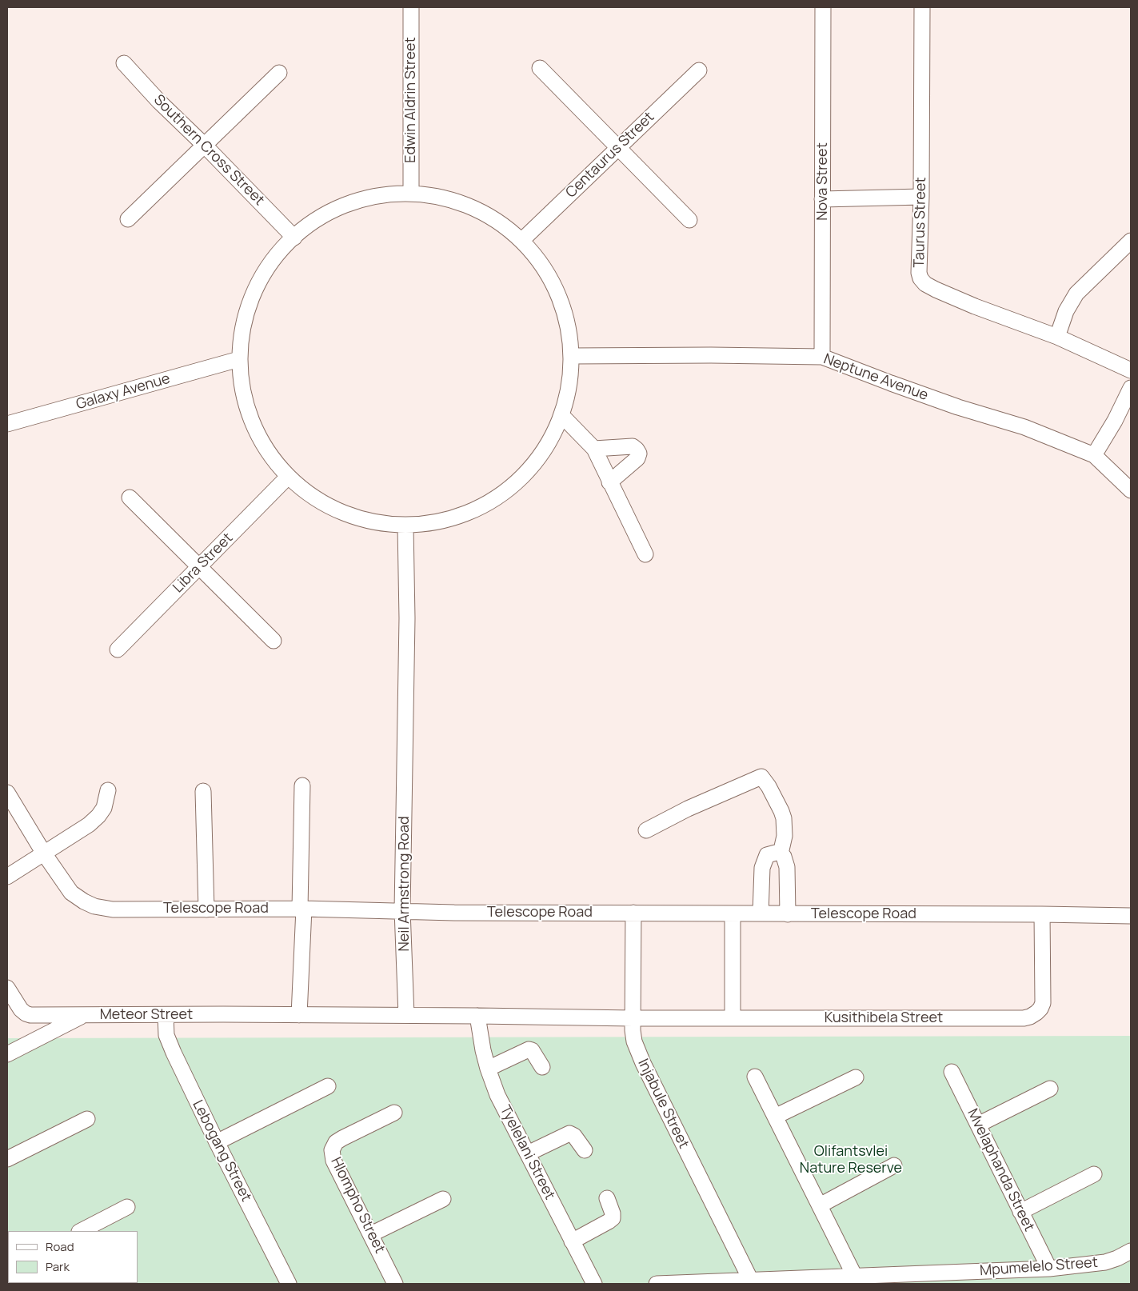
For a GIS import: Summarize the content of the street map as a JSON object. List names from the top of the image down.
{
  "streets": {
    "street": [
      "Edwin Aldrin Street",
      "Southern Cross Street",
      "Centaurus Street",
      "Nova Street",
      "Taurus Street",
      "Neptune Avenue",
      "Galaxy Avenue",
      "Libra Street",
      "Neil Armstrong Road",
      "Telescope Road",
      "Meteor Street",
      "Kusithibela Street",
      "Injabule Street",
      "Lebogang Street",
      "Tyelelani Street",
      "Mvelaphanda Street",
      "Hlompho Street",
      "Mpumelelo Street"
    ]
  },
  "crossings": [
    ["Nova Street", "Neptune Avenue"],
    ["Neil Armstrong Road", "Telescope Road"],
    ["Neil Armstrong Road", "Meteor Street"],
    ["Telescope Road", "Kusithibela Street"],
    ["Telescope Road", "Injabule Street"],
    ["Meteor Street", "Lebogang Street"],
    ["Injabule Street", "Mpumelelo Street"],
    ["Mvelaphanda Street", "Mpumelelo Street"]
  ],
  "parks": ["Olifantsvlei Nature Reserve"],
  "legend": ["Road", "Park"]
}
